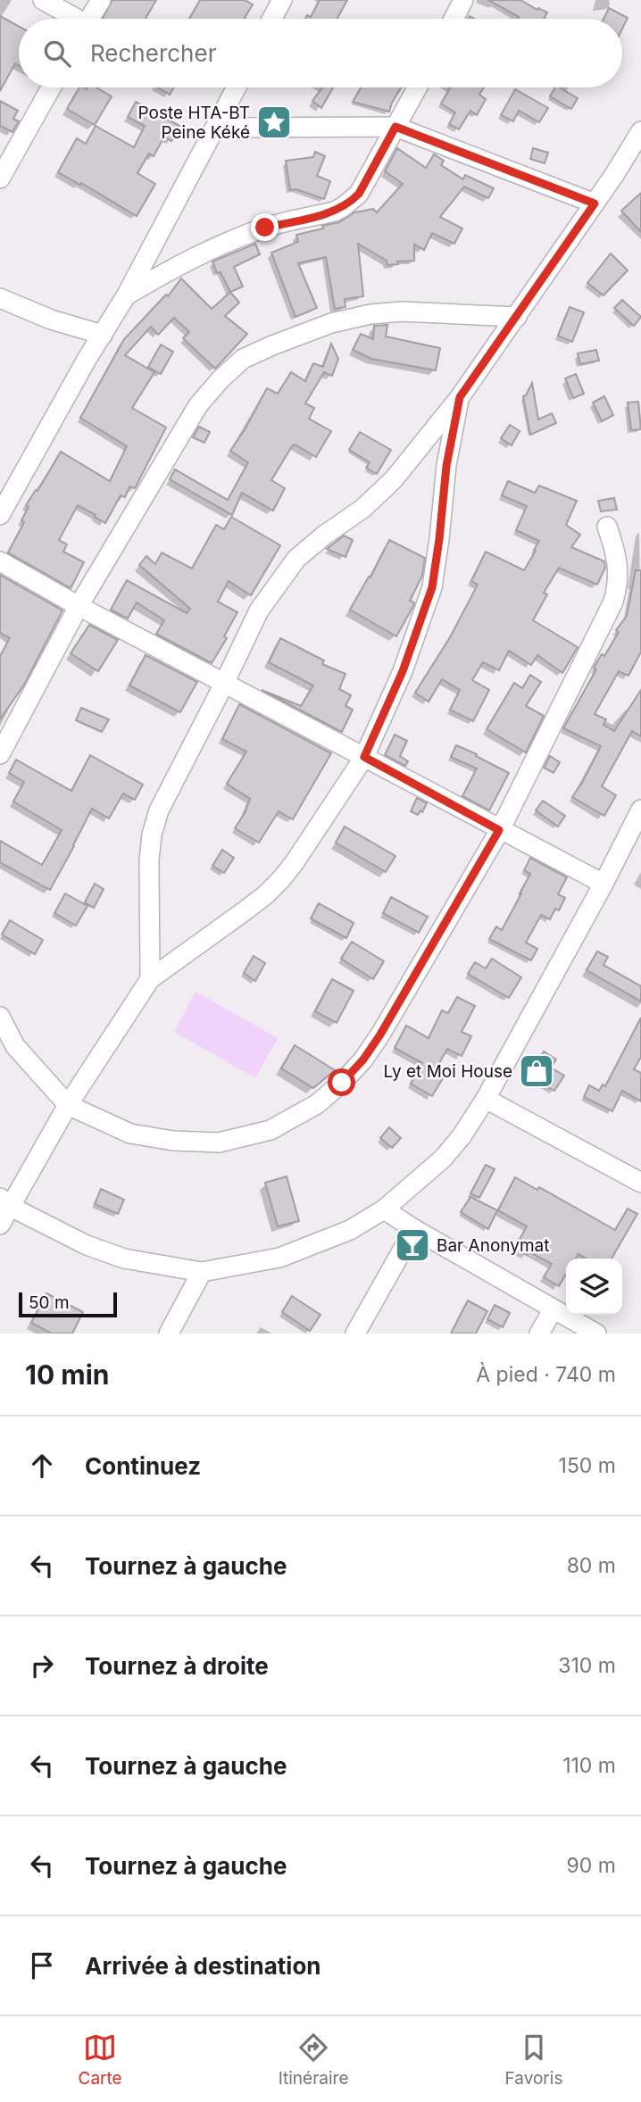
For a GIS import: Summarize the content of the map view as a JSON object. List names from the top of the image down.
{
  "places": {
    "place": ["Poste HTA-BT Peine Kéké"],
    "shop": ["Ly et Moi House"],
    "bar": ["Bar Anonymat"]
  },
  "scale_bar": "50 m",
  "page": {
    "search": "Rechercher",
    "scale": "50 m",
    "heading": ["10 min", "À pied · 740 m"],
    "list": [
      ["Continuez", "150 m"],
      ["Tournez à gauche", "80 m"],
      ["Tournez à droite", "310 m"],
      ["Tournez à gauche", "110 m"],
      ["Tournez à gauche", "90 m"],
      "Arrivée à destination"
    ],
    "nav": ["Carte", "Itinéraire", "Favoris"]
  }
}
